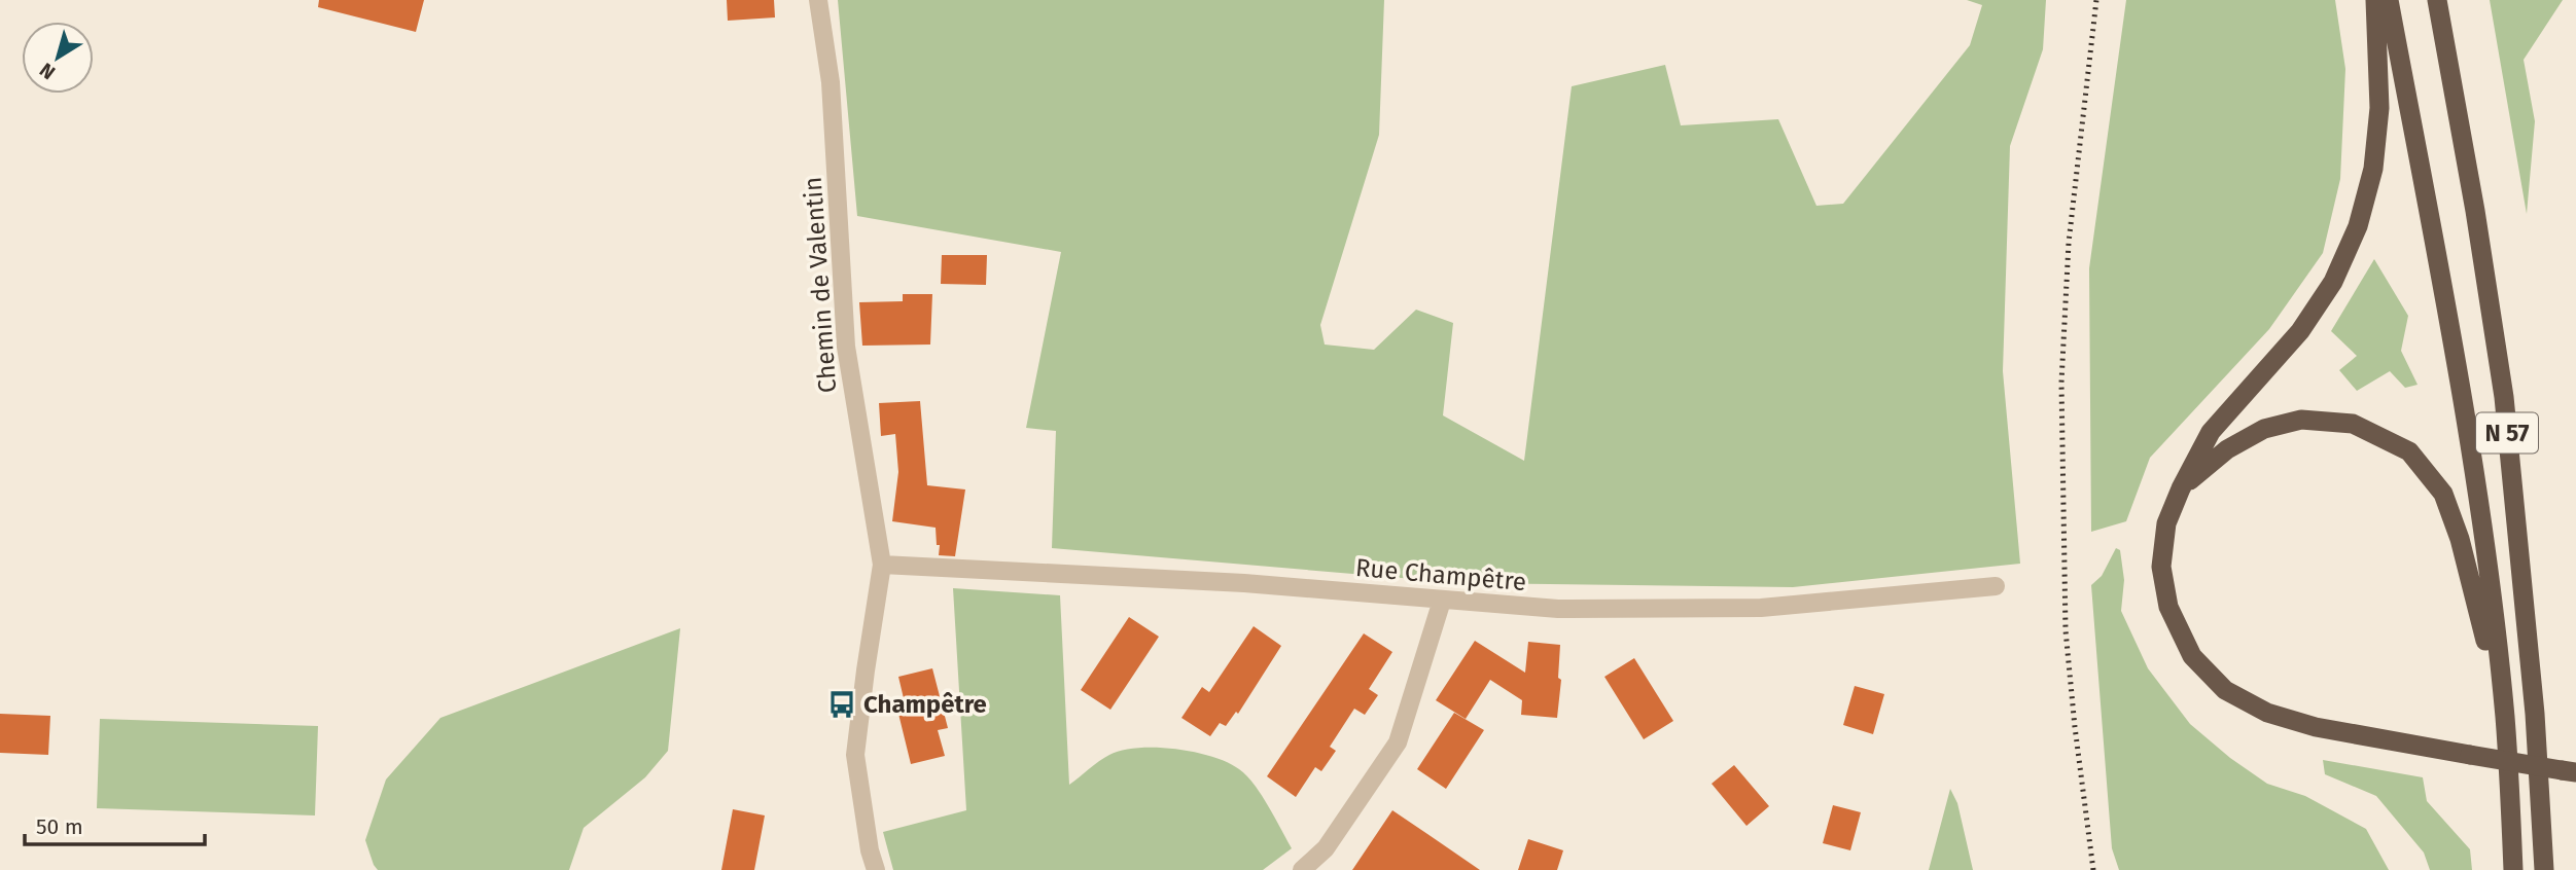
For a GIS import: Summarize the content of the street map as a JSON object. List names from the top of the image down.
{
  "streets": {
    "highway": ["N 57"],
    "street": ["Chemin de Valentin", "Rue Champêtre"]
  },
  "crossings": [
    ["Chemin de Valentin", "Rue Champêtre"]
  ],
  "places": {
    "bus stop": ["Champêtre"]
  },
  "scale_bar": "50 m",
  "north": "bottom left"
}
